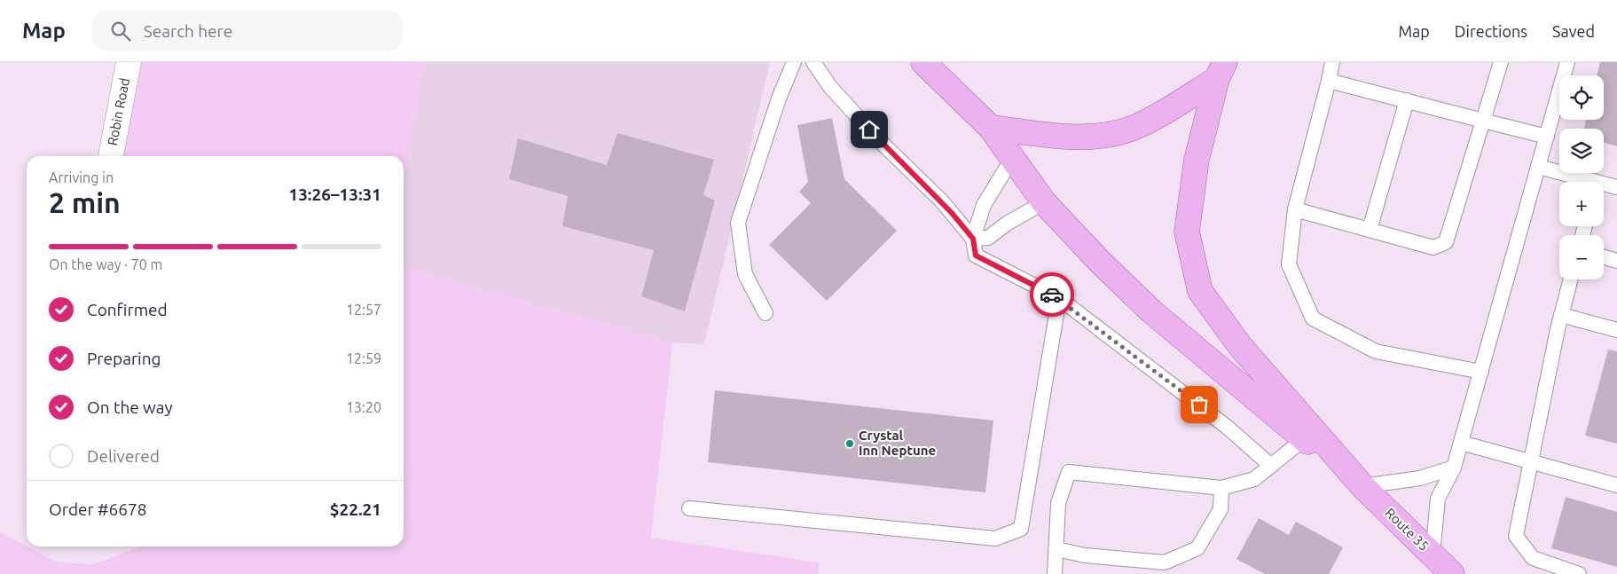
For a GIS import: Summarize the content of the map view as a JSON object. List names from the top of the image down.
{
  "streets": {
    "main road": ["Route 35"],
    "street": ["Robin Road"]
  },
  "places": ["Crystal Inn Neptune"],
  "page": {
    "header": "Map",
    "search": "Search here",
    "nav": ["Map", "Directions", "Saved"],
    "map_buttons": ["+", "−"],
    "heading": ["2 min", "Arriving in", "13:26–13:31"],
    "panel": ["Order #6678", "$22.21"],
    "bar": "On the way · 70 m",
    "list": [
      ["Confirmed", "12:57"],
      ["Preparing", "12:59"],
      ["On the way", "13:20"],
      "Delivered"
    ]
  }
}
